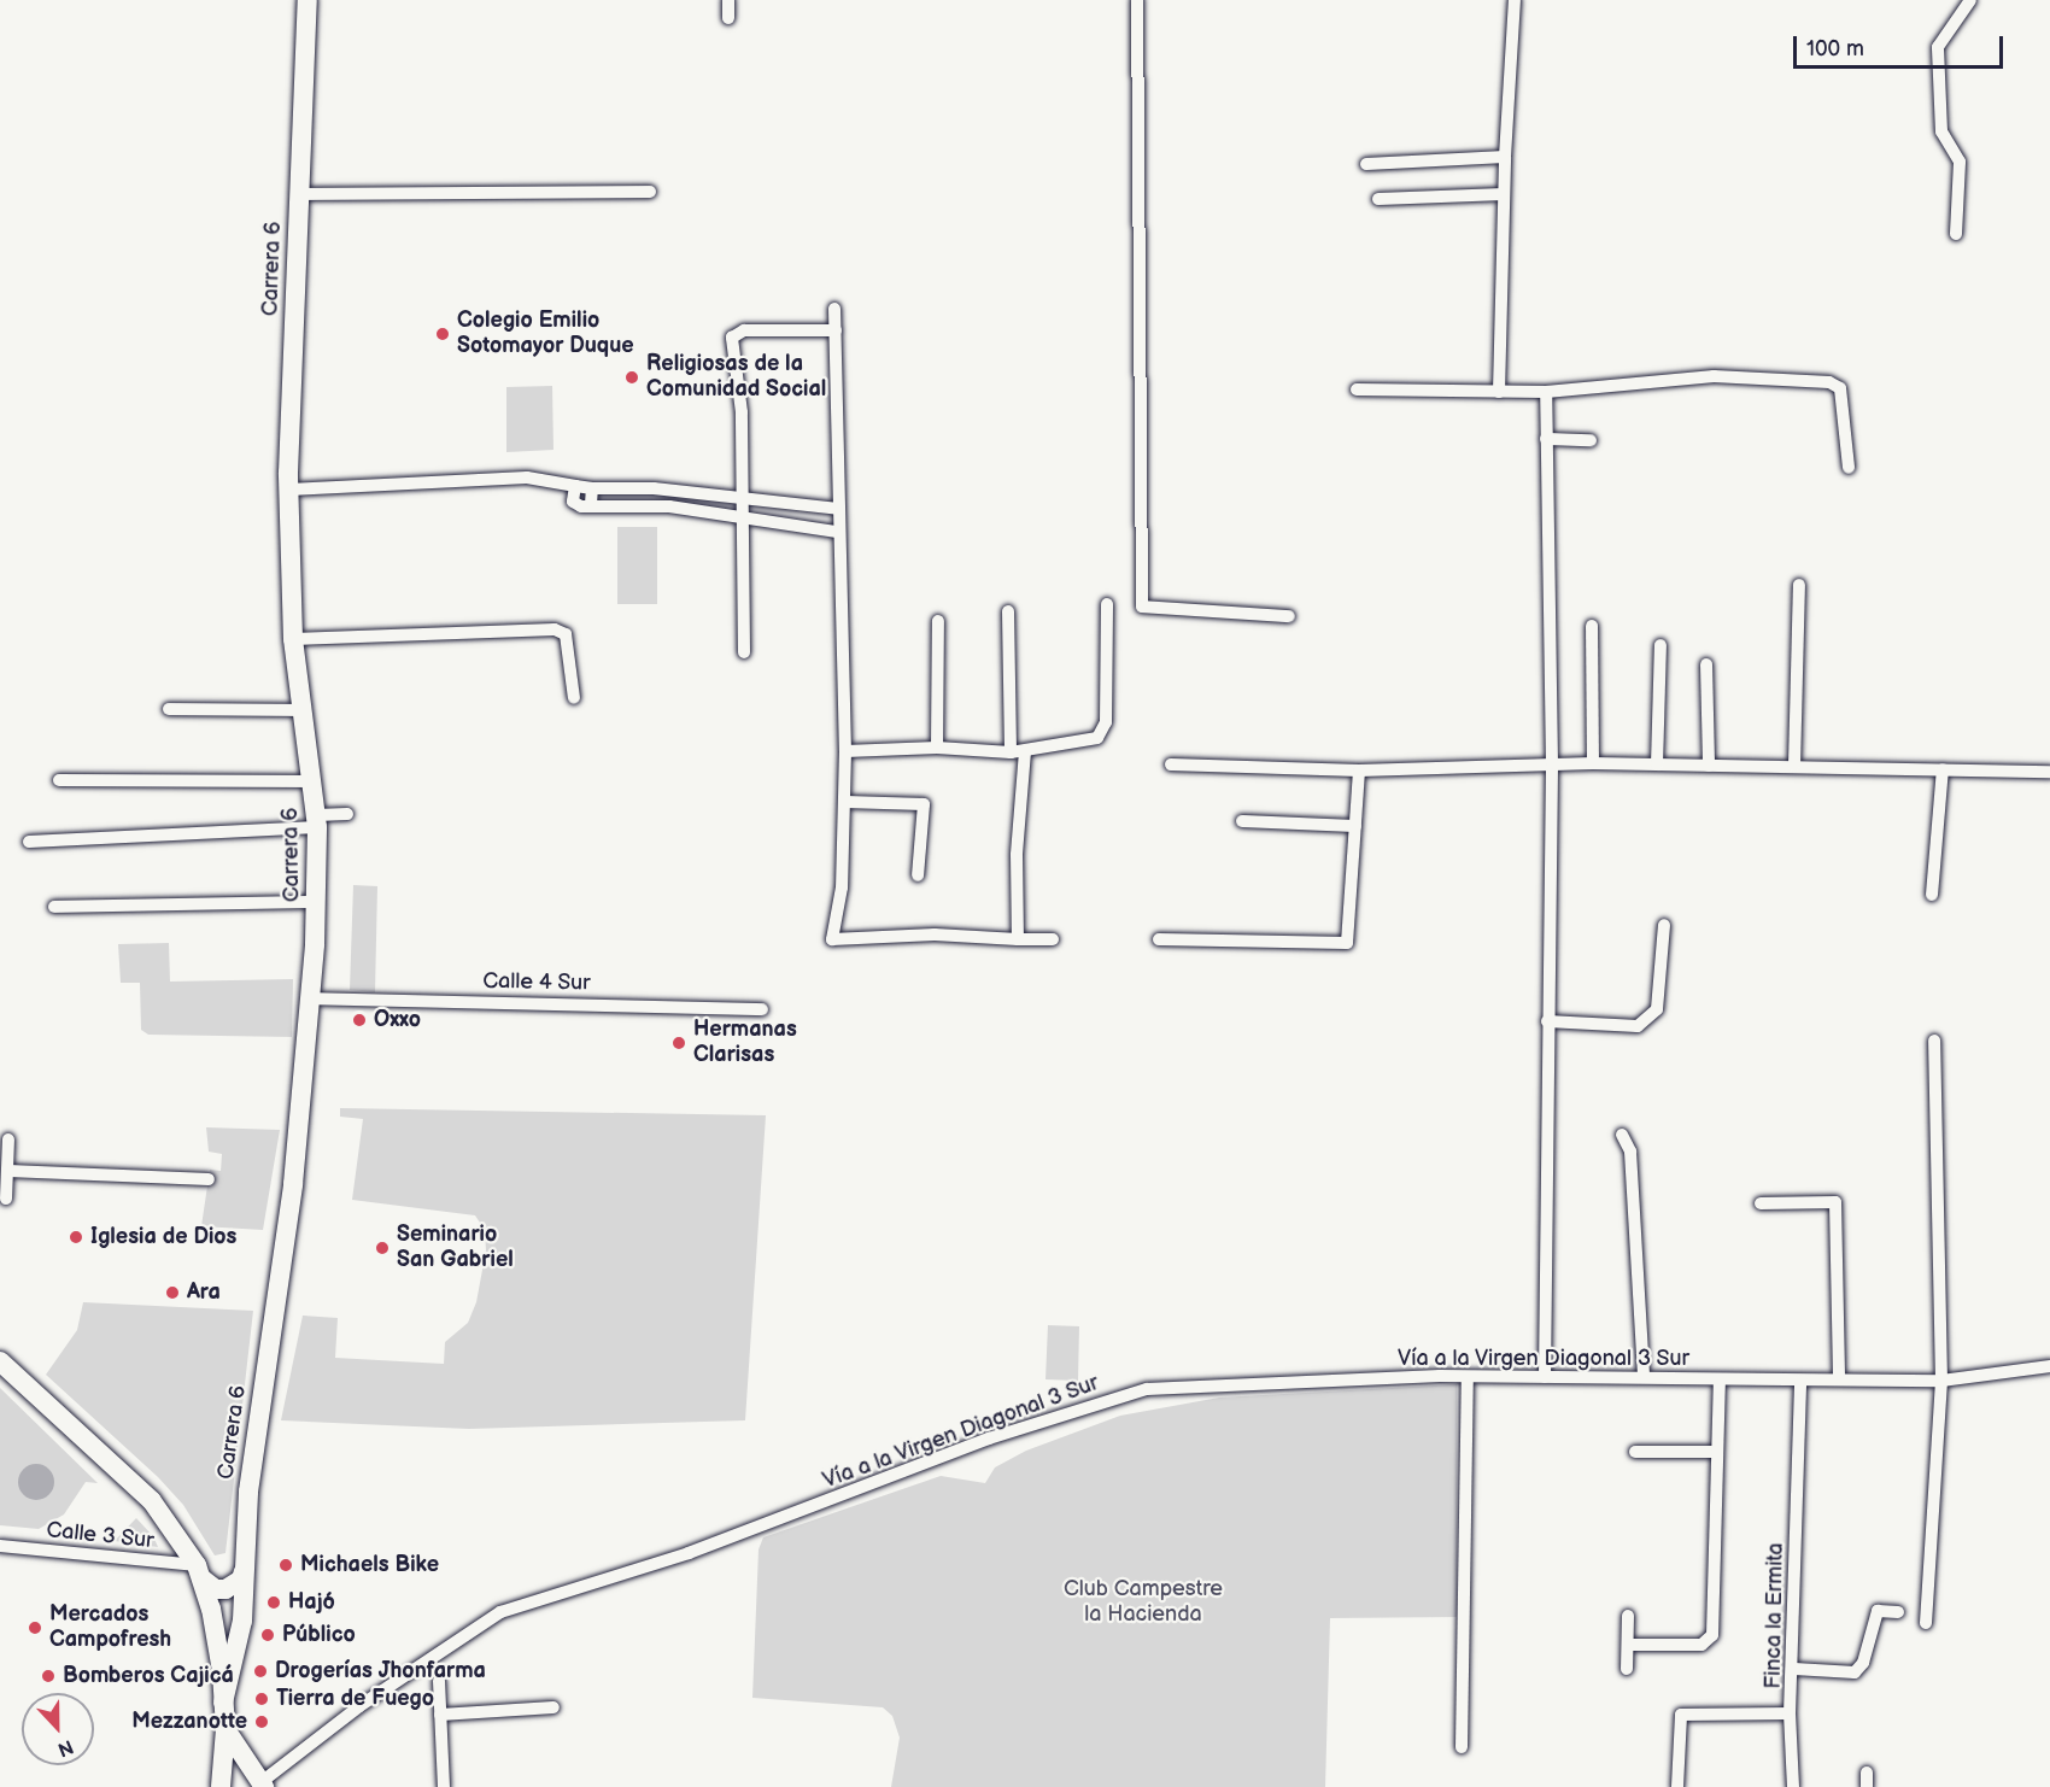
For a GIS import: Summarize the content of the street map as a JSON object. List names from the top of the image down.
{
  "streets": {
    "main road": ["Carrera 6"],
    "street": [
      "Calle 4 Sur",
      "Vía a la Virgen Diagonal 3 Sur",
      "Calle 3 Sur",
      "Finca la Ermita"
    ]
  },
  "crossings": [
    ["Carrera 6", "Calle 4 Sur"],
    ["Carrera 6", "Calle 3 Sur"],
    ["Vía a la Virgen Diagonal 3 Sur", "Finca la Ermita"]
  ],
  "parks": ["Club Campestre la Hacienda"],
  "places": [
    "Colegio Emilio Sotomayor Duque",
    "Religiosas de la Comunidad Social",
    "Oxxo",
    "Hermanas Clarisas",
    "Iglesia de Dios",
    "Seminario San Gabriel",
    "Ara",
    "Michaels Bike",
    "Hajó",
    "Mercados Campofresh",
    "Público",
    "Drogerías Jhonfarma",
    "Bomberos Cajicá",
    "Tierra de Fuego",
    "Mezzanotte"
  ],
  "scale_bar": "100 m",
  "north": "bottom"
}
